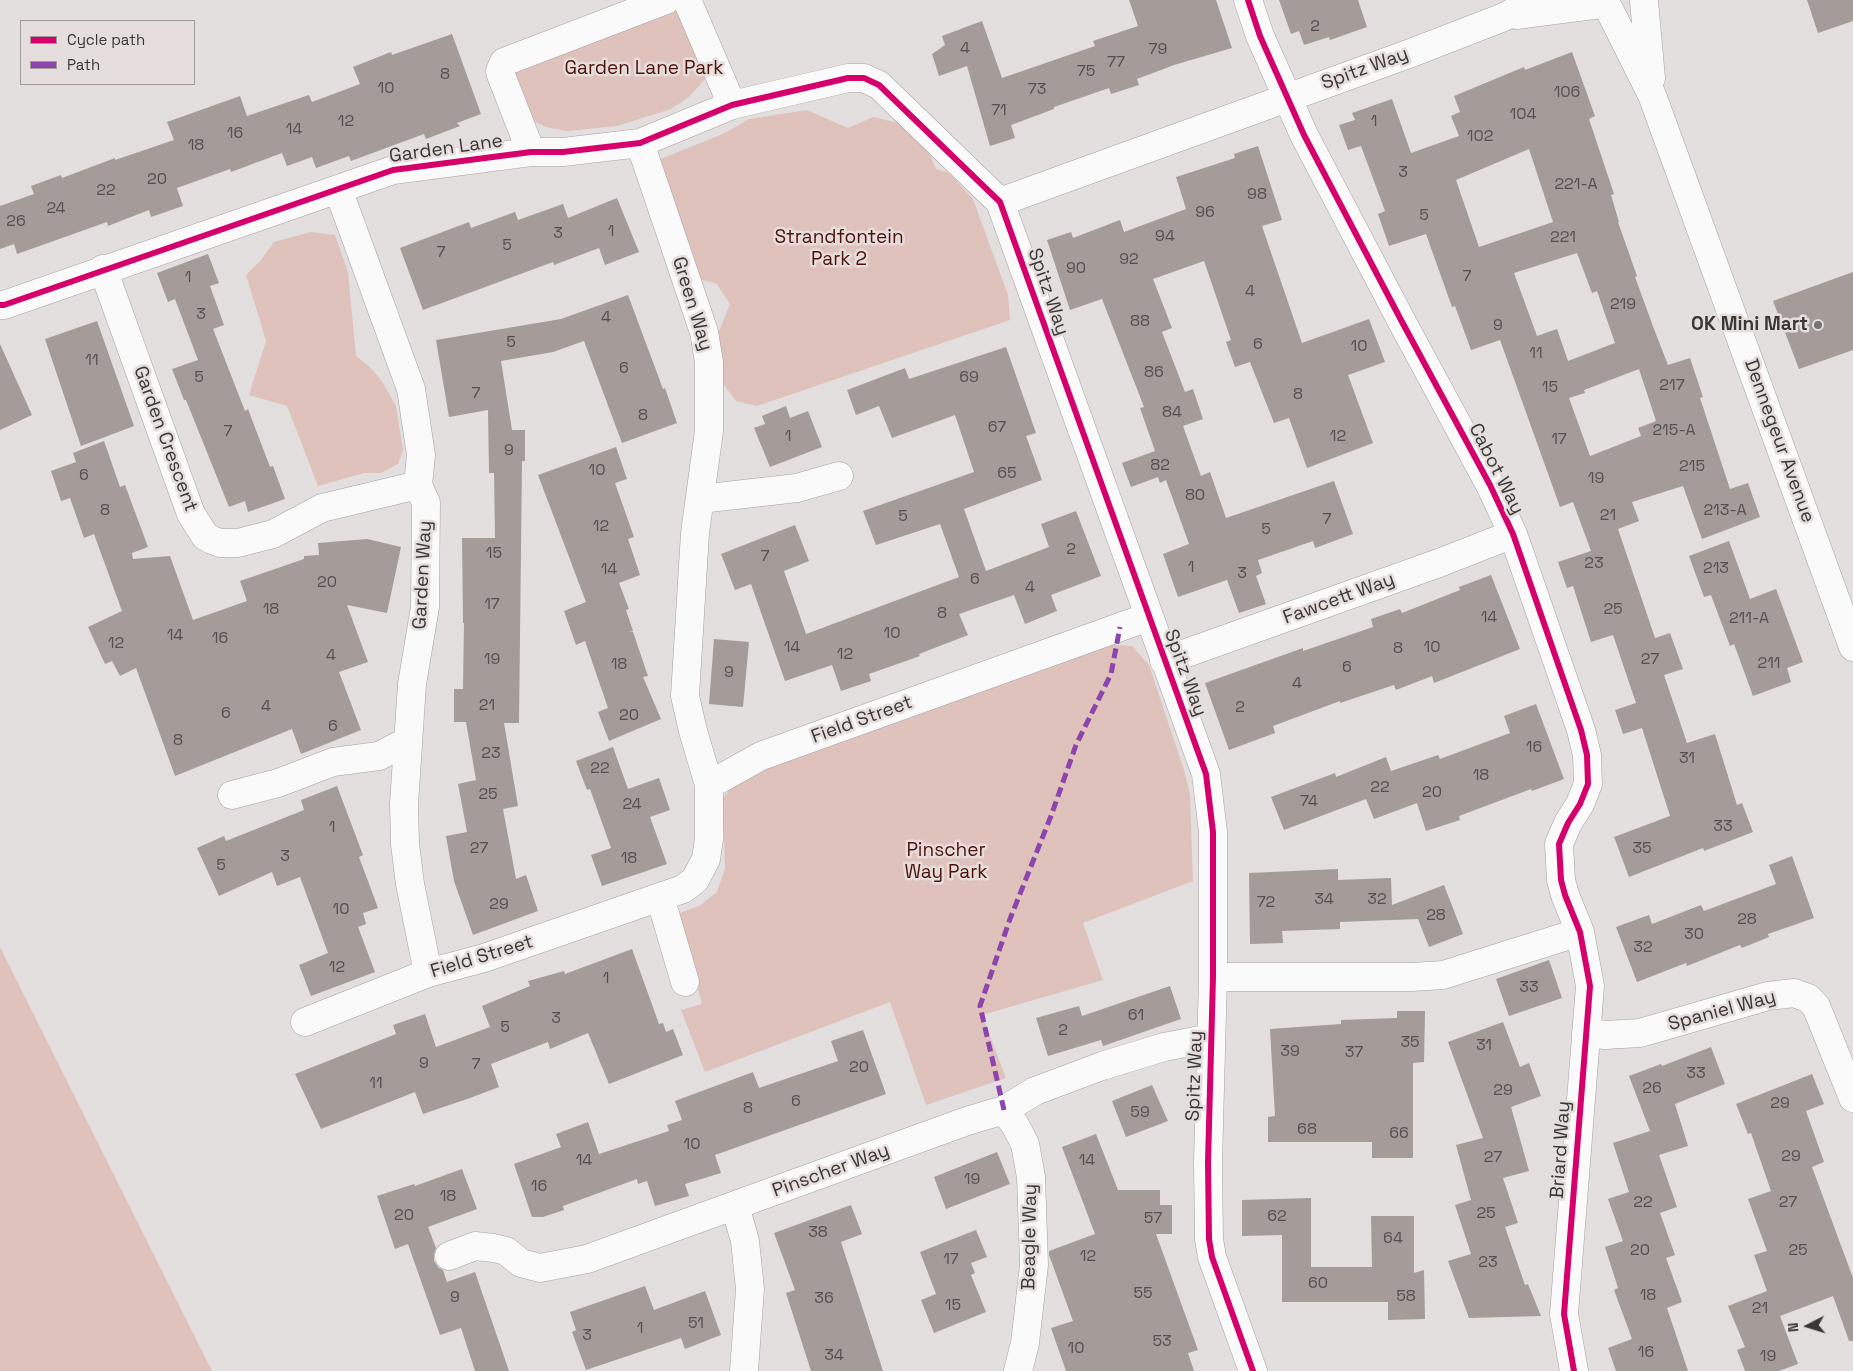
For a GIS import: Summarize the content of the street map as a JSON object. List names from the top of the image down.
{
  "streets": {
    "street": [
      "Spitz Way",
      "Garden Lane",
      "Green Way",
      "Garden Crescent",
      "Dennegeur Avenue",
      "Cabot Way",
      "Garden Way",
      "Fawcett Way",
      "Field Street",
      "Spaniel Way",
      "Briard Way",
      "Pinscher Way",
      "Beagle Way"
    ]
  },
  "crossings": [
    ["Spitz Way", "Garden Lane"],
    ["Spitz Way", "Dennegeur Avenue"],
    ["Spitz Way", "Cabot Way"],
    ["Spitz Way", "Fawcett Way"],
    ["Spitz Way", "Field Street"],
    ["Spitz Way", "Pinscher Way"],
    ["Garden Lane", "Green Way"],
    ["Garden Lane", "Garden Crescent"],
    ["Garden Lane", "Garden Way"],
    ["Green Way", "Field Street"],
    ["Garden Crescent", "Garden Way"],
    ["Cabot Way", "Fawcett Way"],
    ["Cabot Way", "Briard Way"],
    ["Garden Way", "Field Street"],
    ["Spaniel Way", "Briard Way"],
    ["Pinscher Way", "Beagle Way"]
  ],
  "parks": ["Garden Lane Park", "Strandfontein Park 2", "Pinscher Way Park"],
  "places": ["OK Mini Mart"],
  "house_numbers": [
    "2",
    "4",
    "79",
    "77",
    "75",
    "8",
    "10",
    "73",
    "106",
    "71",
    "104",
    "12",
    "1",
    "14",
    "16",
    "102",
    "18",
    "3",
    "20",
    "221-A",
    "22",
    "98",
    "24",
    "96",
    "5",
    "26",
    "1",
    "3",
    "94",
    "221",
    "5",
    "7",
    "92",
    "90",
    "7",
    "1",
    "4",
    "219",
    "3",
    "4",
    "88",
    "9",
    "5",
    "6",
    "10",
    "11",
    "11",
    "6",
    "86",
    "5",
    "69",
    "217",
    "15",
    "7",
    "8",
    "84",
    "8",
    "67",
    "215-A",
    "7",
    "1",
    "12",
    "17",
    "9",
    "82",
    "215",
    "10",
    "65",
    "6",
    "19",
    "80",
    "8",
    "213-A",
    "21",
    "5",
    "7",
    "12",
    "5",
    "2",
    "15",
    "7",
    "23",
    "1",
    "213",
    "14",
    "3",
    "6",
    "20",
    "4",
    "17",
    "18",
    "25",
    "8",
    "14",
    "211-A",
    "10",
    "14",
    "16",
    "12",
    "14",
    "10",
    "8",
    "12",
    "4",
    "19",
    "27",
    "211",
    "18",
    "6",
    "9",
    "4",
    "21",
    "4",
    "2",
    "6",
    "20",
    "6",
    "8",
    "16",
    "23",
    "31",
    "22",
    "18",
    "22",
    "20",
    "25",
    "74",
    "24",
    "33",
    "1",
    "27",
    "35",
    "3",
    "18",
    "5",
    "34",
    "32",
    "72",
    "29",
    "10",
    "28",
    "28",
    "30",
    "32",
    "12",
    "1",
    "33",
    "61",
    "3",
    "5",
    "2",
    "35",
    "31",
    "39",
    "37",
    "9",
    "7",
    "20",
    "33",
    "11",
    "26",
    "29",
    "6",
    "29",
    "8",
    "59",
    "68",
    "66",
    "10",
    "29",
    "27",
    "14",
    "14",
    "19",
    "16",
    "18",
    "22",
    "27",
    "25",
    "20",
    "62",
    "57",
    "38",
    "64",
    "20",
    "25",
    "12",
    "17",
    "23",
    "60",
    "55",
    "18",
    "58",
    "9",
    "36",
    "15",
    "21",
    "51",
    "1",
    "3",
    "53",
    "10",
    "16",
    "34",
    "19"
  ],
  "legend": ["Cycle path", "Path"],
  "north": "left"
}
